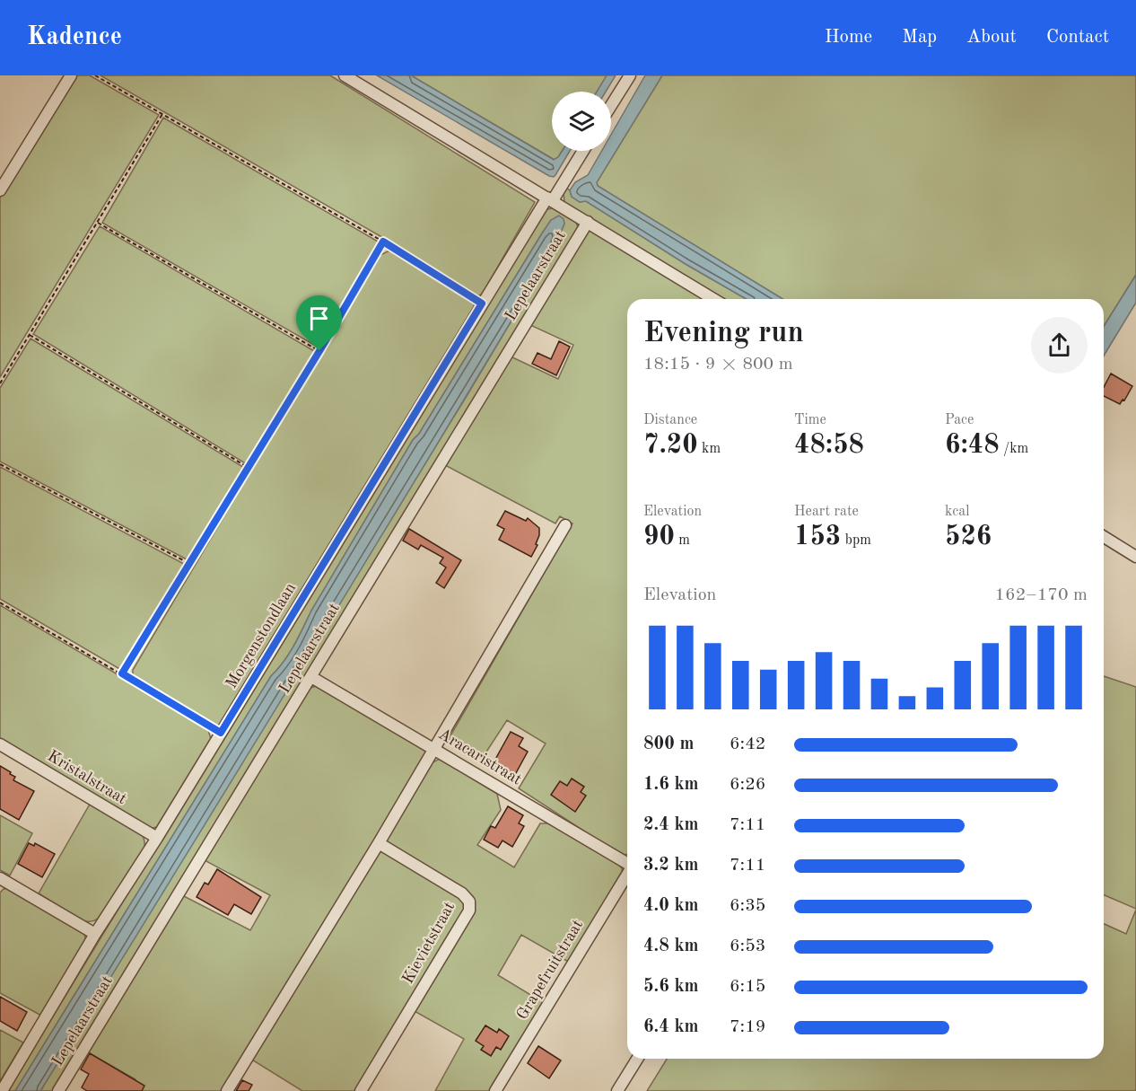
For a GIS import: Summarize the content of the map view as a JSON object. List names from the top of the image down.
{
  "streets": {
    "street": [
      "Lepelaarstraat",
      "Morgenstondlaan",
      "Aracaristraat",
      "Kristalstraat",
      "Kievietstraat",
      "Grapefruitstraat"
    ]
  },
  "crossings": [
    ["Lepelaarstraat", "Aracaristraat"],
    ["Morgenstondlaan", "Kristalstraat"]
  ],
  "page": {
    "header": "Kadence",
    "nav": [
      "Home",
      "Map",
      "About",
      "Contact"
    ],
    "heading": ["Evening run", "18:15 · 9 × 800 m"],
    "stats": [
      ["Distance", "7.20 km"],
      ["Time", "48:58"],
      ["Pace", "6:48 /km"],
      ["Elevation", "90 m"],
      ["Heart rate", "153 bpm"],
      ["kcal", "526"]
    ],
    "chart": ["Elevation", "162–170 m"],
    "list": [
      {
        "name": "800 m",
        "note": "6:42"
      },
      {
        "name": "1.6 km",
        "note": "6:26"
      },
      {
        "name": "2.4 km",
        "note": "7:11"
      },
      {
        "name": "3.2 km",
        "note": "7:11"
      },
      {
        "name": "4.0 km",
        "note": "6:35"
      },
      {
        "name": "4.8 km",
        "note": "6:53"
      },
      {
        "name": "5.6 km",
        "note": "6:15"
      },
      {
        "name": "6.4 km",
        "note": "7:19"
      }
    ]
  }
}
